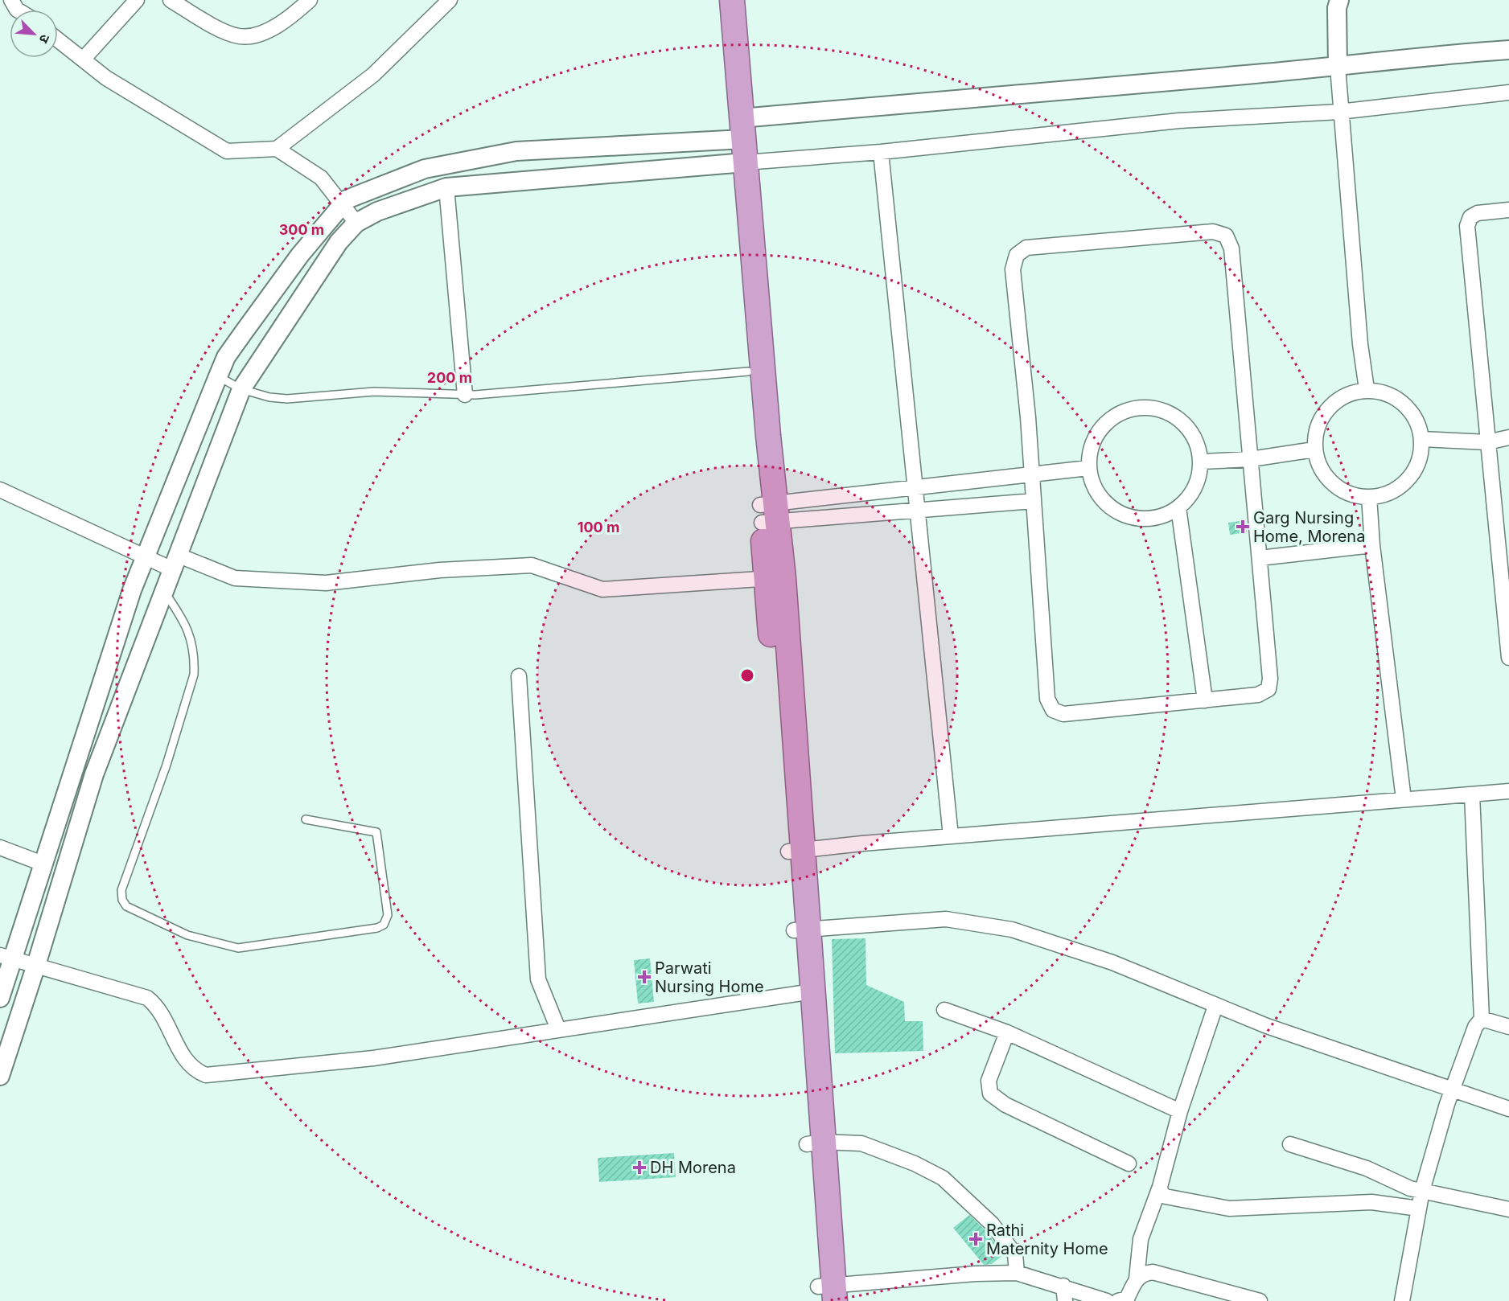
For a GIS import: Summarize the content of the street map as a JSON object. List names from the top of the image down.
{
  "places": {
    "health": [
      "Garg Nursing Home, Morena",
      "Parwati Nursing Home",
      "DH Morena",
      "Rathi Maternity Home"
    ]
  },
  "north": "bottom right",
  "rings": ["300 m", "200 m", "100 m"]
}
